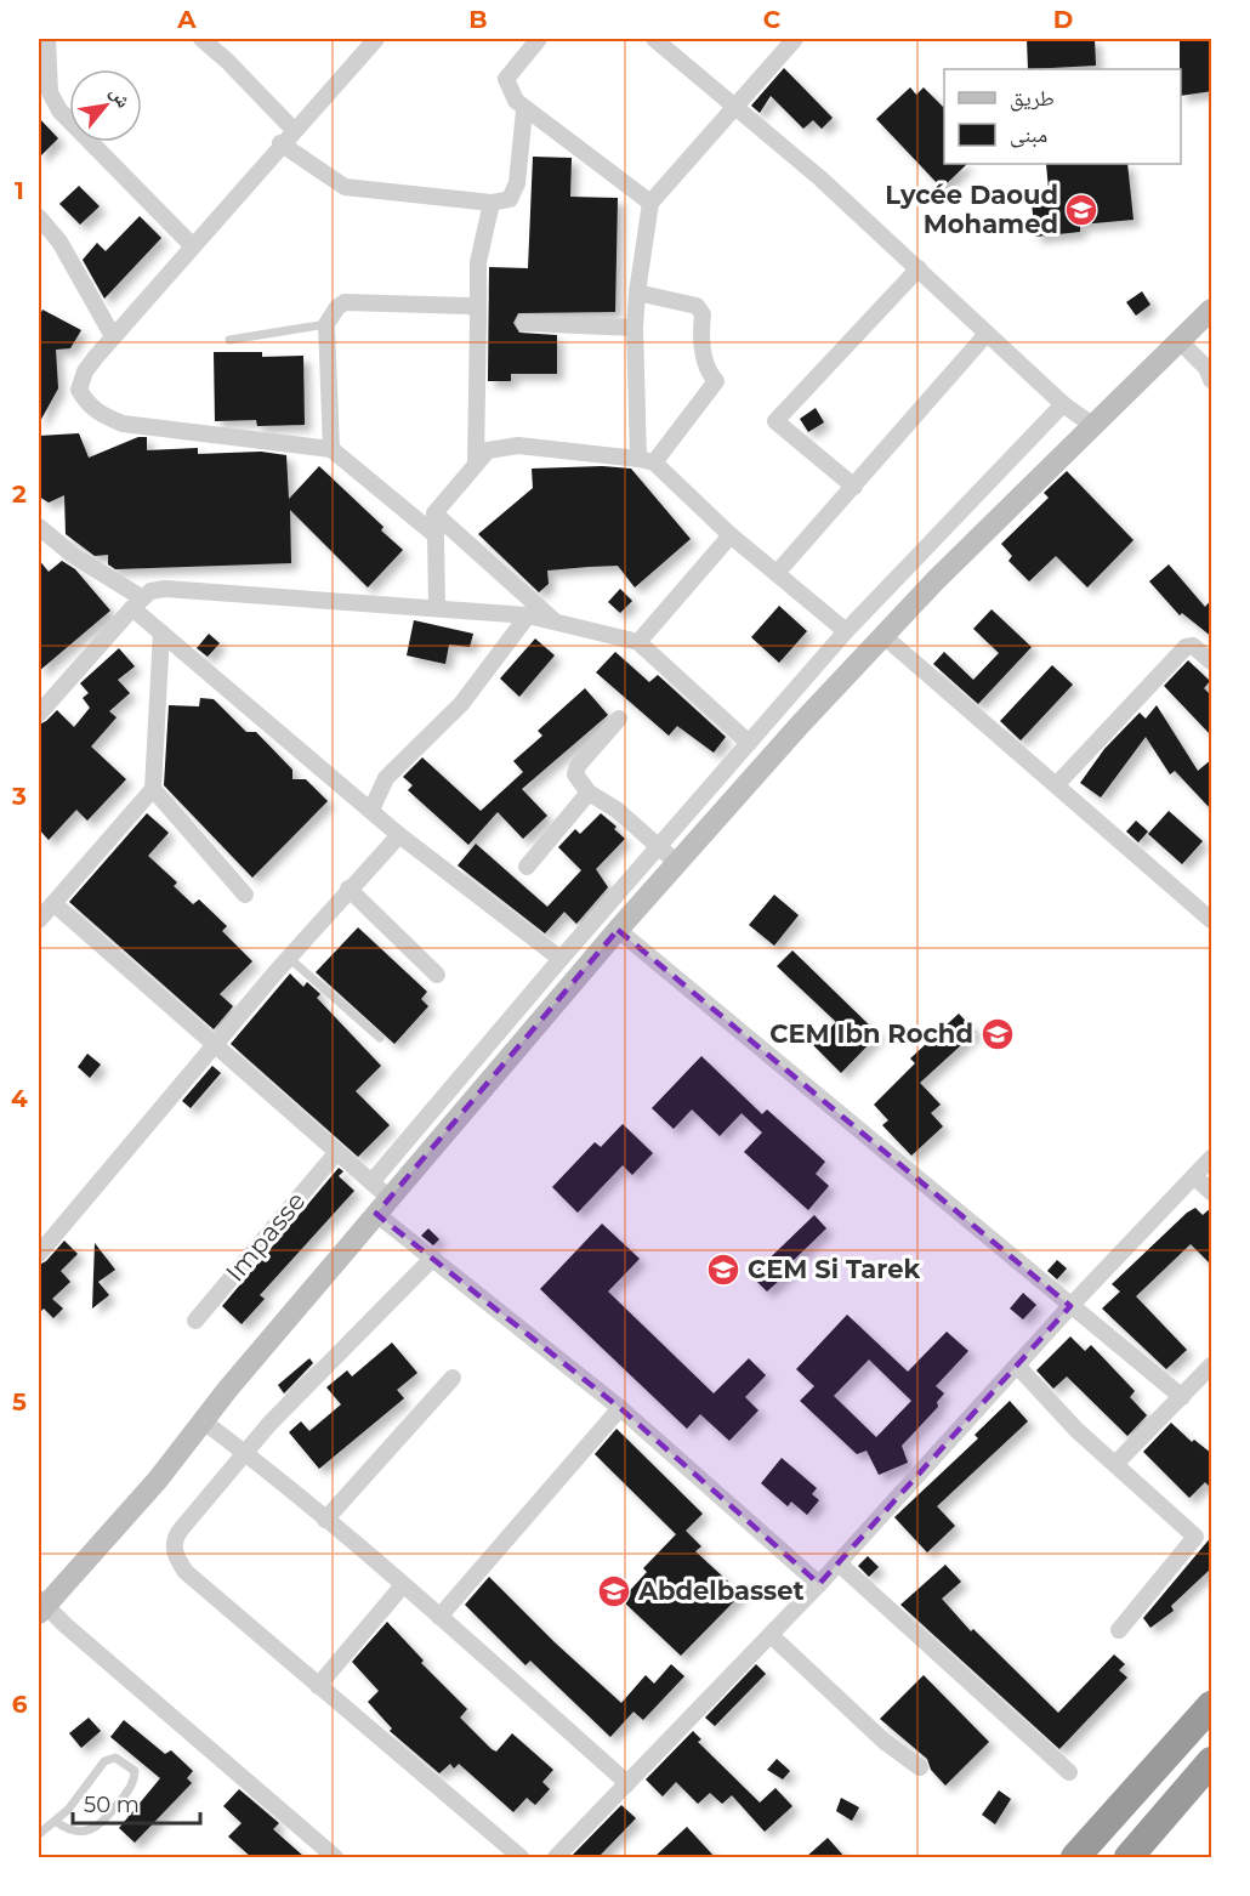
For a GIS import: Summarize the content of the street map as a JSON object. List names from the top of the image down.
{
  "streets": {
    "street": ["Impasse"]
  },
  "places": {
    "school or university": [
      "Lycée Daoud Mohamed",
      "CEM Ibn Rochd",
      "CEM Si Tarek",
      "Abdelbasset"
    ]
  },
  "legend": ["طريق", "مبنى"],
  "scale_bar": "50 m",
  "north": "top right",
  "grid": {
    "columns": [
      "A",
      "B",
      "C",
      "D"
    ],
    "rows": [
      "1",
      "2",
      "3",
      "4",
      "5",
      "6"
    ]
  }
}
